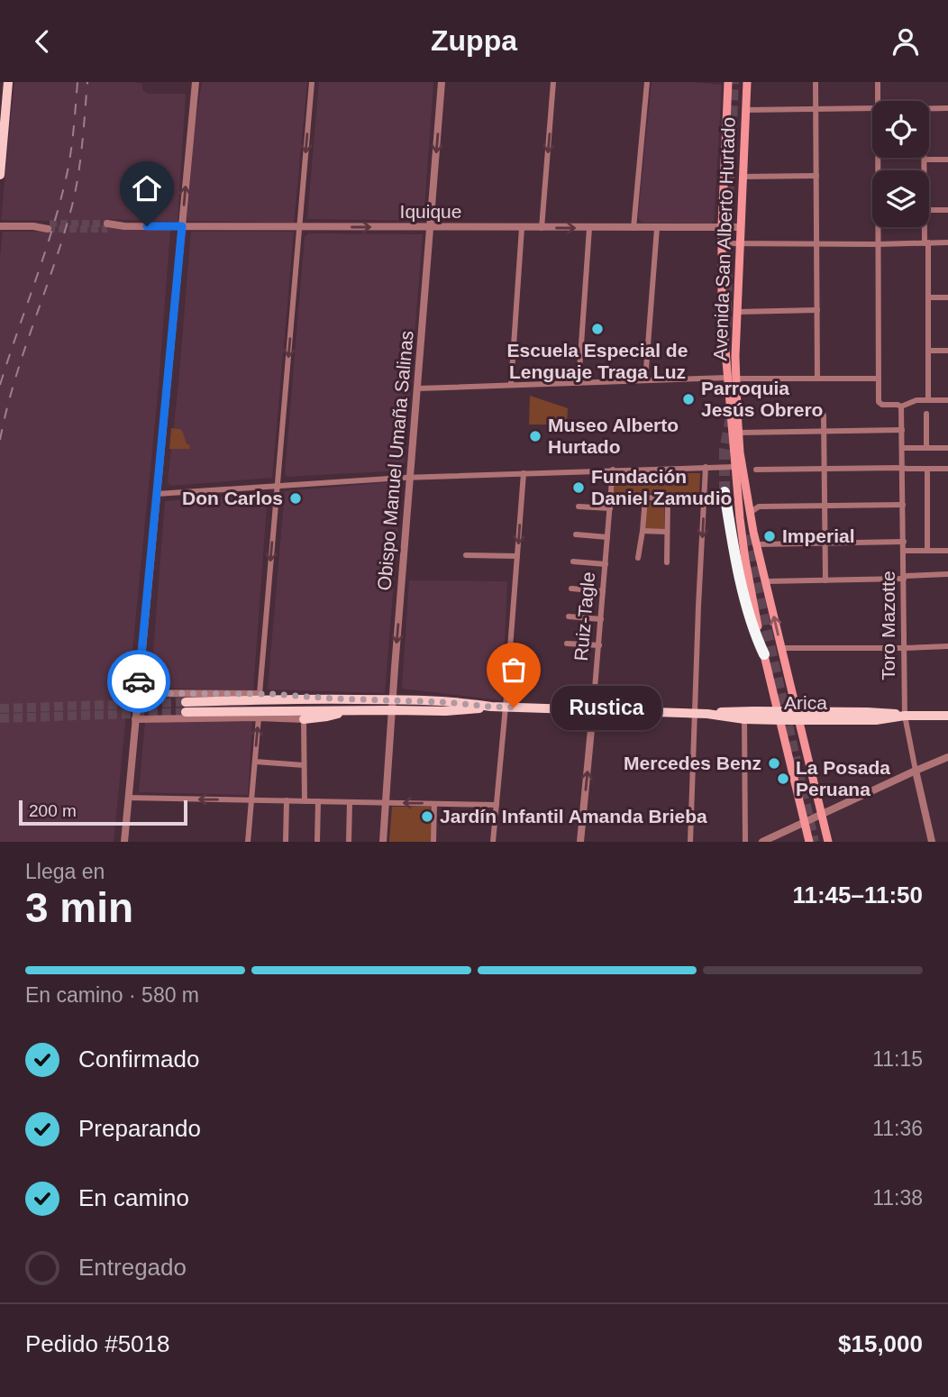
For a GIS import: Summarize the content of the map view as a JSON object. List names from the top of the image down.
{
  "streets": {
    "main road": ["Avenida San Alberto Hurtado", "Arica"],
    "street": [
      "Iquique",
      "Obispo Manuel Umaña Salinas",
      "Ruiz-Tagle",
      "Toro Mazotte"
    ]
  },
  "crossings": [
    ["Iquique", "Avenida San Alberto Hurtado"],
    ["Iquique", "Obispo Manuel Umaña Salinas"],
    ["Avenida San Alberto Hurtado", "Arica"],
    ["Obispo Manuel Umaña Salinas", "Arica"],
    ["Ruiz-Tagle", "Arica"],
    ["Toro Mazotte", "Arica"]
  ],
  "one_way": ["Obispo Manuel Umaña Salinas", "Ruiz-Tagle"],
  "places": [
    "Escuela Especial de Lenguaje Traga Luz",
    "Parroquia Jesús Obrero",
    "Museo Alberto Hurtado",
    "Fundación Daniel Zamudio",
    "Don Carlos",
    "Imperial",
    "Rustica",
    "Mercedes Benz",
    "La Posada Peruana",
    "Jardín Infantil Amanda Brieba"
  ],
  "scale_bar": "200 m",
  "page": {
    "header": "Zuppa",
    "bubble": "Rustica",
    "scale": "200 m",
    "heading": ["3 min", "Llega en", "11:45–11:50"],
    "panel": ["Pedido #5018", "$15,000"],
    "bar": "En camino · 580 m",
    "list": [
      ["Confirmado", "11:15"],
      ["Preparando", "11:36"],
      ["En camino", "11:38"],
      "Entregado"
    ]
  }
}
